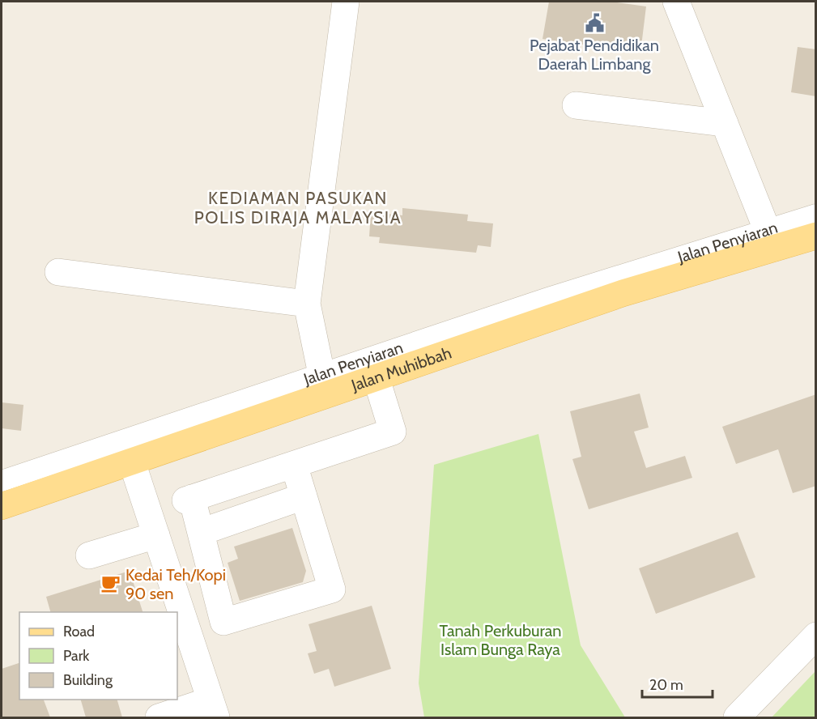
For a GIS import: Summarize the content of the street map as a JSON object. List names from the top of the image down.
{
  "streets": {
    "main road": ["Jalan Muhibbah"],
    "street": ["Jalan Penyiaran"]
  },
  "crossings": [
    ["Jalan Penyiaran", "Jalan Muhibbah"]
  ],
  "districts": ["KEDIAMAN PASUKAN POLIS DIRAJA MALAYSIA"],
  "parks": ["Tanah Perkuburan Islam Bunga Raya"],
  "places": {
    "public building": ["Pejabat Pendidikan Daerah Limbang"],
    "cafe": ["Kedai Teh/Kopi 90 sen"]
  },
  "legend": ["Road", "Park", "Building"],
  "scale_bar": "20 m"
}
